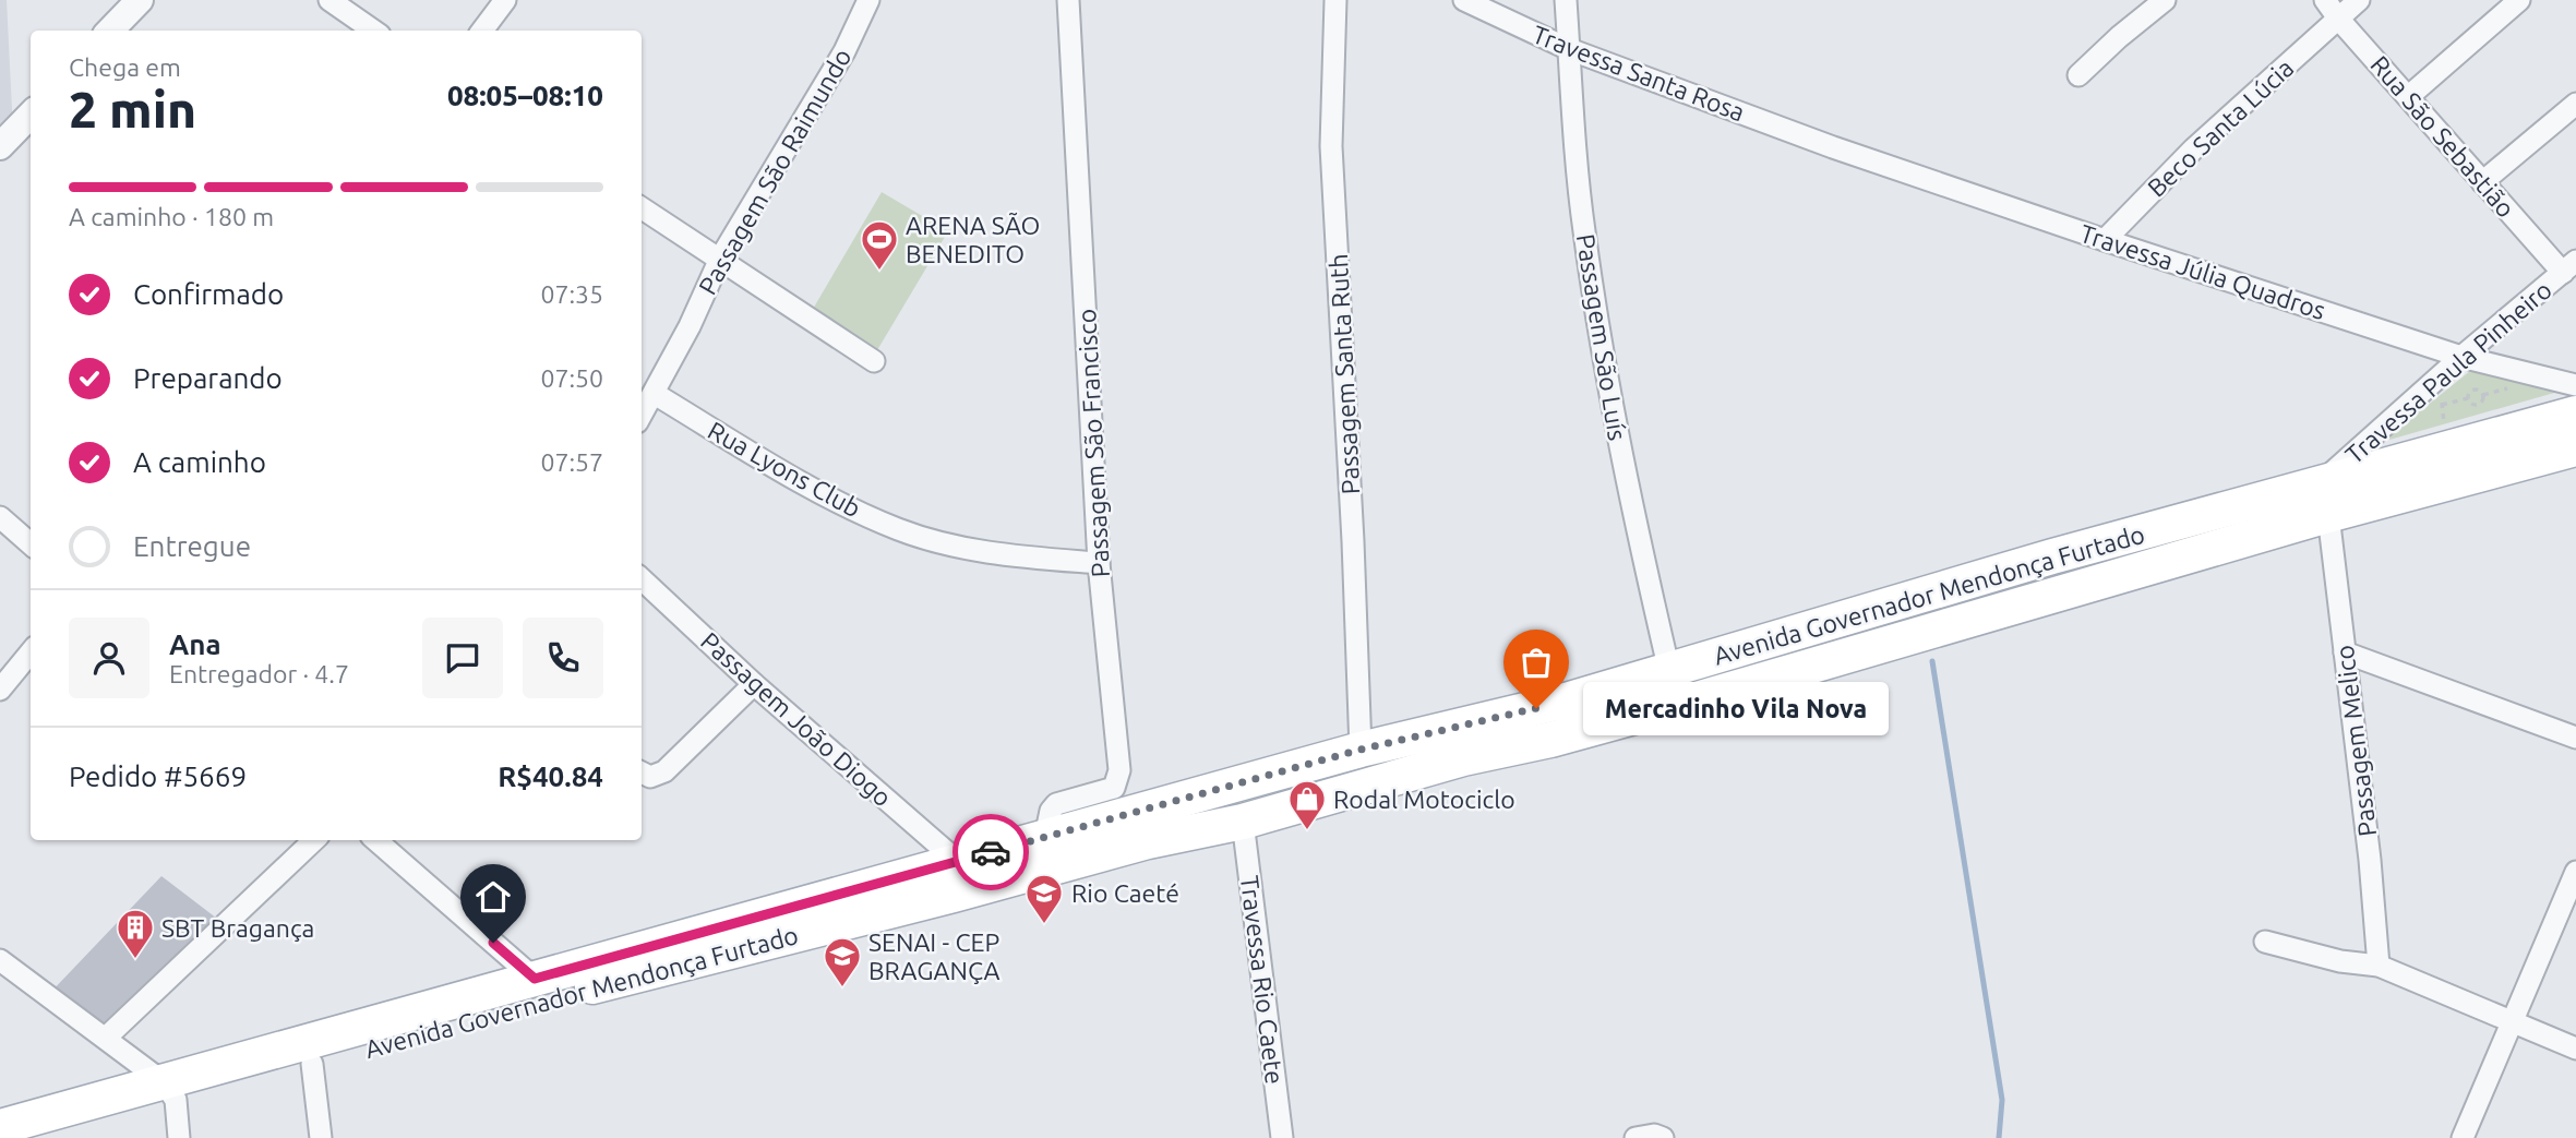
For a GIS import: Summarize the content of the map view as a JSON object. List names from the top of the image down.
{
  "streets": {
    "main road": ["Avenida Governador Mendonça Furtado"],
    "street": [
      "Travessa Santa Rosa",
      "Beco Santa Lúcia",
      "Rua São Sebastião",
      "Passagem São Raimundo",
      "Travessa Júlia Quadros",
      "Passagem São Luís",
      "Travessa Paula Pinheiro",
      "Passagem Santa Ruth",
      "Passagem São Francisco",
      "Rua Lyons Club",
      "Passagem João Diogo",
      "Passagem Melico",
      "Travessa Rio Caete"
    ]
  },
  "crossings": [
    ["Travessa Santa Rosa", "Travessa Júlia Quadros"],
    ["Travessa Santa Rosa", "Passagem São Luís"],
    ["Beco Santa Lúcia", "Rua São Sebastião"],
    ["Beco Santa Lúcia", "Travessa Júlia Quadros"],
    ["Rua São Sebastião", "Travessa Paula Pinheiro"],
    ["Passagem São Raimundo", "Rua Lyons Club"],
    ["Travessa Júlia Quadros", "Travessa Paula Pinheiro"],
    ["Passagem São Luís", "Avenida Governador Mendonça Furtado"],
    ["Travessa Paula Pinheiro", "Avenida Governador Mendonça Furtado"],
    ["Passagem Santa Ruth", "Avenida Governador Mendonça Furtado"],
    ["Passagem São Francisco", "Rua Lyons Club"],
    ["Passagem São Francisco", "Avenida Governador Mendonça Furtado"],
    ["Avenida Governador Mendonça Furtado", "Passagem João Diogo"],
    ["Avenida Governador Mendonça Furtado", "Passagem Melico"],
    ["Avenida Governador Mendonça Furtado", "Travessa Rio Caete"]
  ],
  "places": {
    "sports": ["ARENA SÃO BENEDITO"],
    "other": ["Mercadinho Vila Nova"],
    "shop": ["Rodal Motociclo"],
    "school or university": ["Rio Caeté", "SENAI - CEP BRAGANÇA"],
    "building": ["SBT Bragança"]
  },
  "page": {
    "heading": ["2 min", "Chega em", "08:05–08:10"],
    "panel": [
      "Ana",
      "Entregador · 4.7",
      "Pedido #5669",
      "R$40.84"
    ],
    "bar": "A caminho · 180 m",
    "list": [
      ["Confirmado", "07:35"],
      ["Preparando", "07:50"],
      ["A caminho", "07:57"],
      "Entregue"
    ],
    "bubble": "Mercadinho Vila Nova"
  }
}
